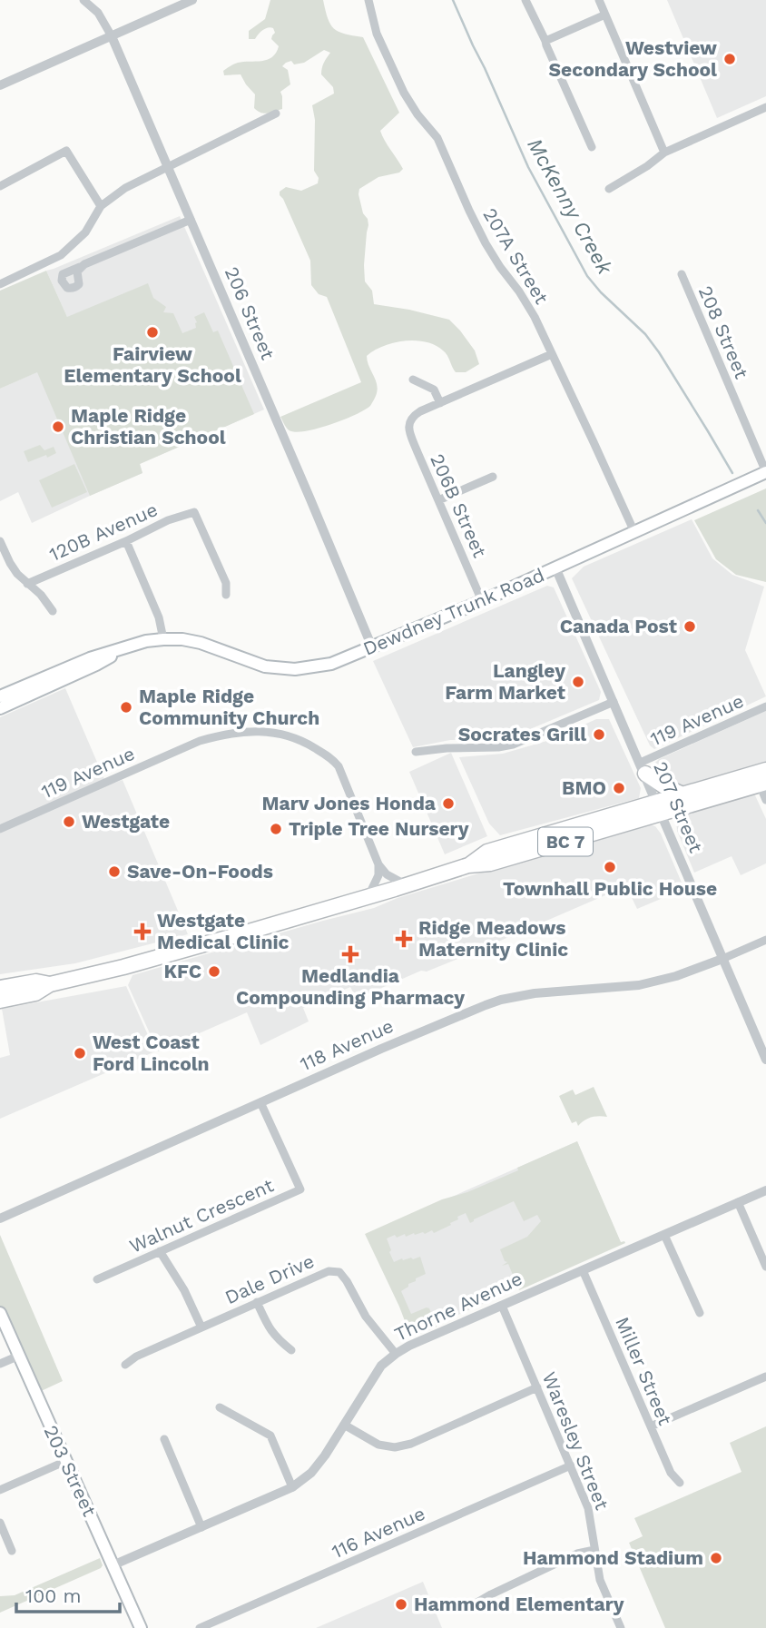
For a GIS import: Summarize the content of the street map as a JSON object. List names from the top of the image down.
{
  "streets": {
    "highway": ["BC 7"],
    "main road": ["Dewdney Trunk Road", "203 Street"],
    "street": [
      "207A Street",
      "206 Street",
      "208 Street",
      "206B Street",
      "120B Avenue",
      "119 Avenue",
      "207 Street",
      "118 Avenue",
      "Walnut Crescent",
      "Dale Drive",
      "Thorne Avenue",
      "Miller Street",
      "Waresley Street",
      "116 Avenue"
    ]
  },
  "crossings": [
    ["207A Street", "Dewdney Trunk Road"],
    ["206 Street", "Dewdney Trunk Road"],
    ["208 Street", "Dewdney Trunk Road"],
    ["206B Street", "Dewdney Trunk Road"],
    ["Dewdney Trunk Road", "207 Street"],
    ["119 Avenue", "207 Street"],
    ["207 Street", "BC 7"],
    ["207 Street", "118 Avenue"],
    ["118 Avenue", "Walnut Crescent"],
    ["Dale Drive", "Thorne Avenue"],
    ["Thorne Avenue", "Miller Street"],
    ["Thorne Avenue", "Waresley Street"],
    ["Thorne Avenue", "203 Street"],
    ["Waresley Street", "116 Avenue"]
  ],
  "water": ["McKenny Creek"],
  "places": {
    "other": [
      "Westview Secondary School",
      "Fairview Elementary School",
      "Maple Ridge Christian School",
      "Canada Post",
      "Langley Farm Market",
      "Maple Ridge Community Church",
      "Socrates Grill",
      "BMO",
      "Marv Jones Honda",
      "Westgate",
      "Triple Tree Nursery",
      "Townhall Public House",
      "Save-On-Foods",
      "KFC",
      "West Coast Ford Lincoln",
      "Hammond Stadium",
      "Hammond Elementary"
    ],
    "health": ["Westgate Medical Clinic", "Ridge Meadows Maternity Clinic", "Medlandia Compounding Pharmacy"]
  },
  "scale_bar": "100 m"
}
